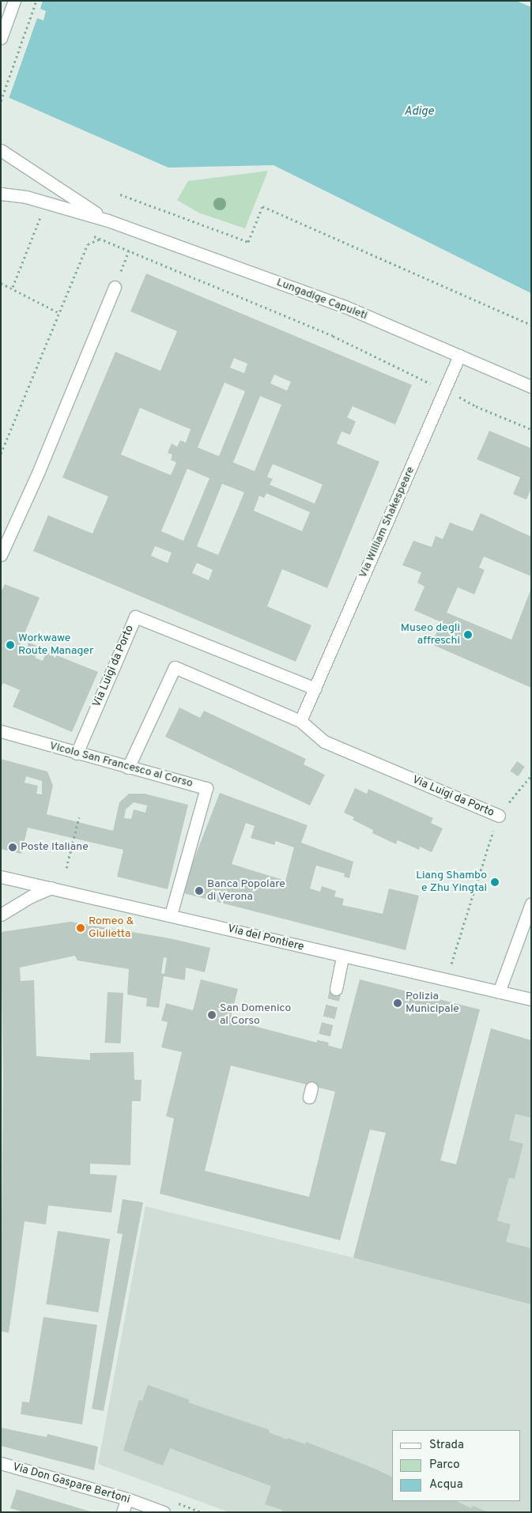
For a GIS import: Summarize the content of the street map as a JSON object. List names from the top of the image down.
{
  "streets": {
    "street": [
      "Lungadige Capuleti",
      "Via William Shakespeare",
      "Via Luigi da Porto",
      "Vicolo San Francesco al Corso",
      "Via del Pontiere",
      "Via Don Gaspare Bertoni"
    ]
  },
  "crossings": [
    ["Lungadige Capuleti", "Via William Shakespeare"],
    ["Via William Shakespeare", "Via Luigi da Porto"],
    ["Via Luigi da Porto", "Vicolo San Francesco al Corso"],
    ["Via Luigi da Porto", "Via del Pontiere"],
    ["Vicolo San Francesco al Corso", "Via del Pontiere"]
  ],
  "water": ["Adige"],
  "places": [
    "Museo degli affreschi",
    "Workwawe Route Manager",
    "Poste Italiane",
    "Liang Shambo e Zhu Yingtai",
    "Banca Popolare di Verona",
    "Romeo & Giulietta",
    "Polizia Municipale",
    "San Domenico al Corso"
  ],
  "legend": ["Strada", "Parco", "Acqua"]
}
